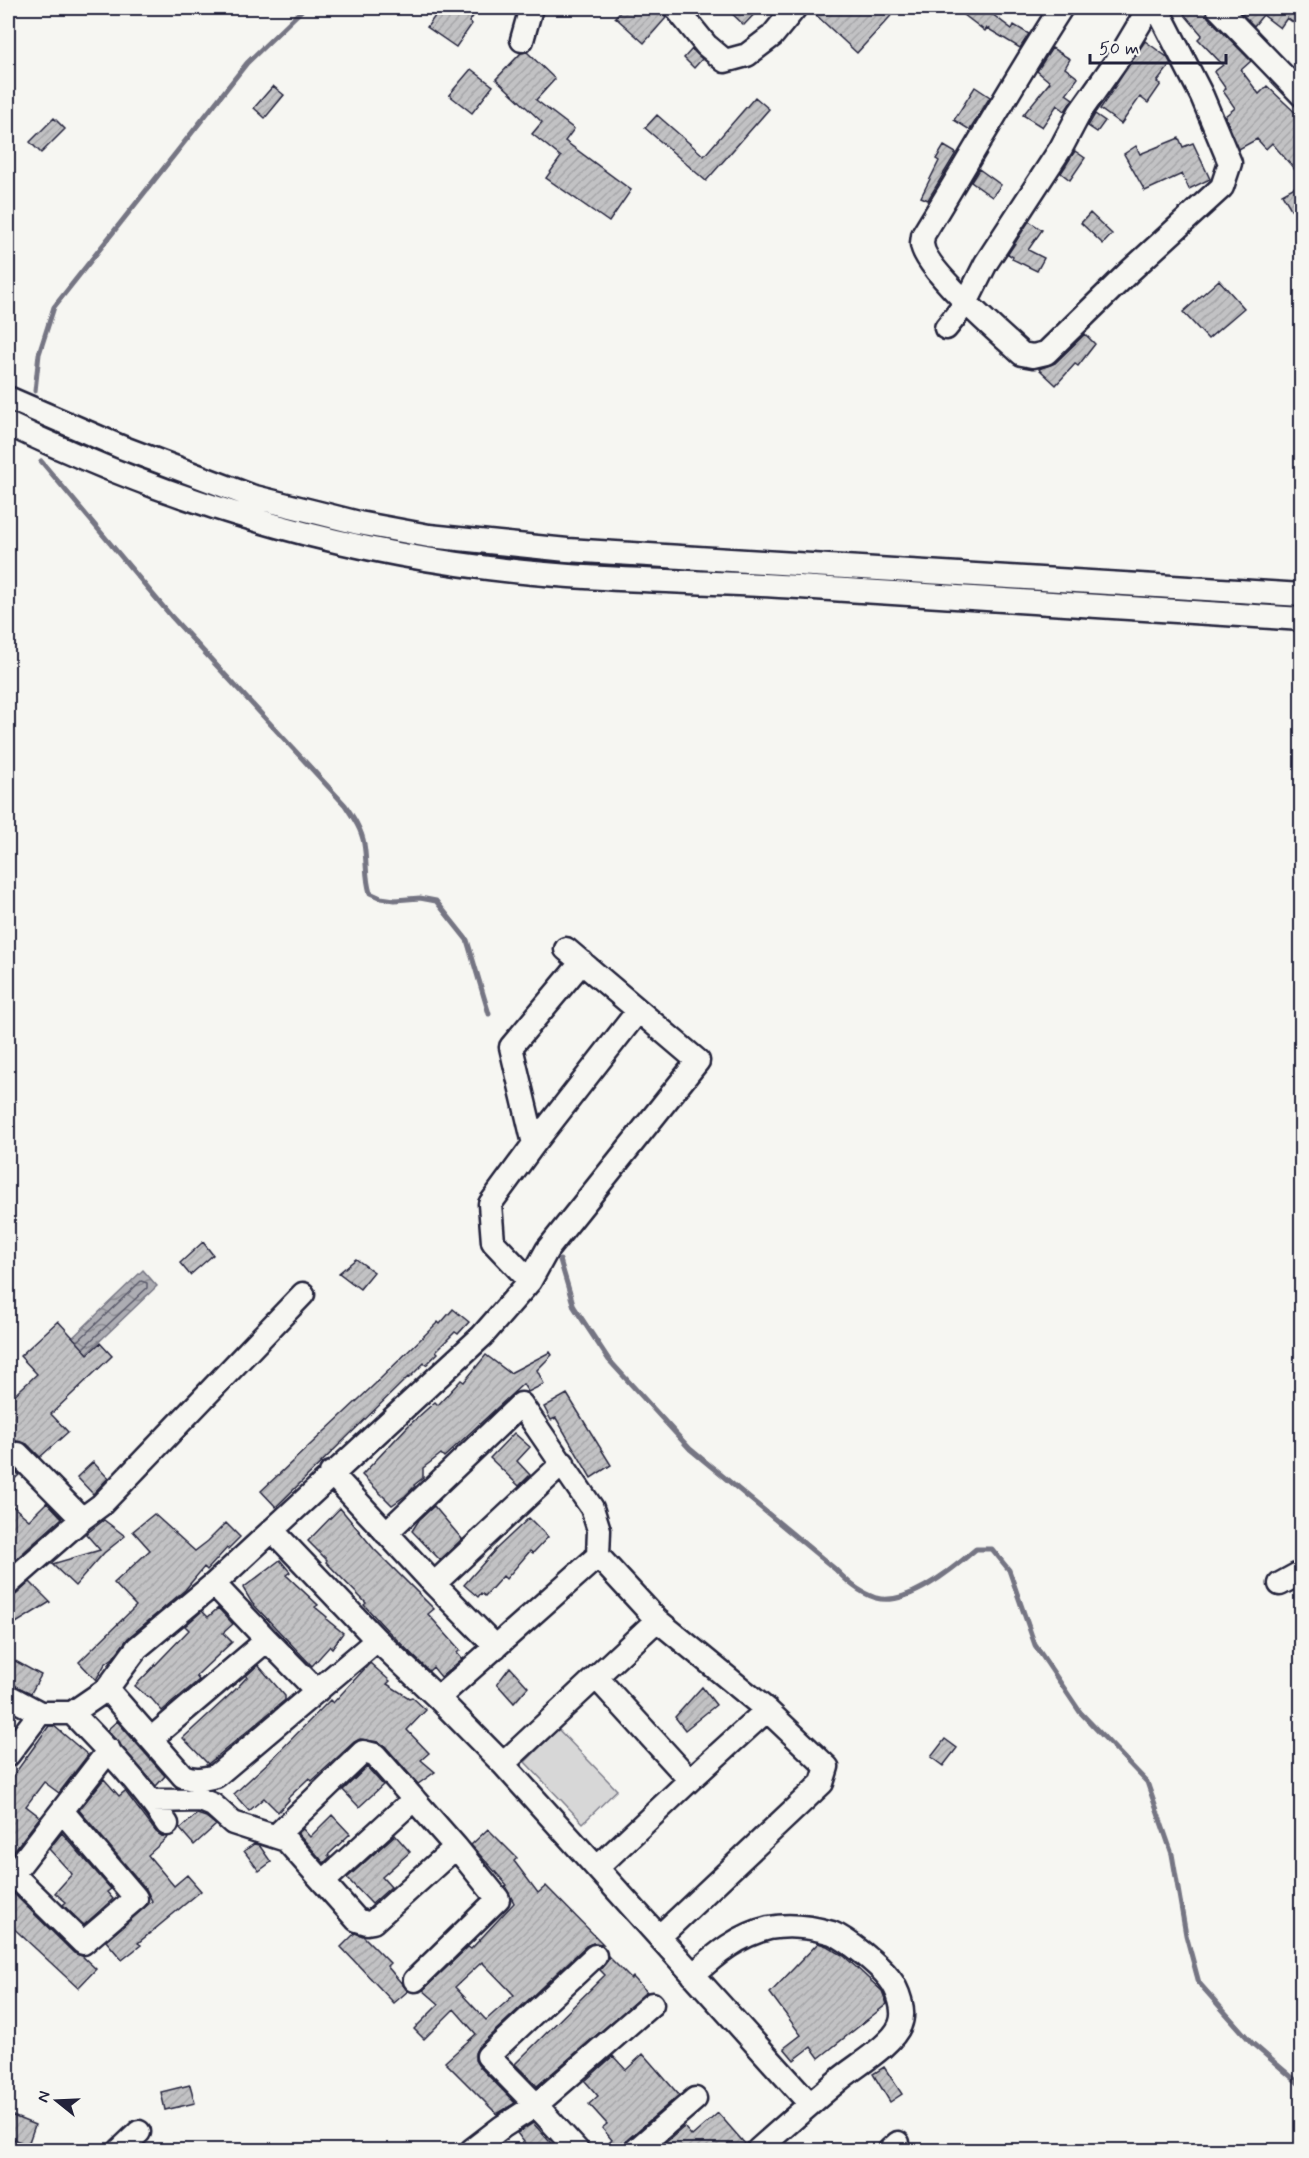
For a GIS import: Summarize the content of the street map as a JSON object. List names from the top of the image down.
{
  "scale_bar": "50 m",
  "north": "left"
}
